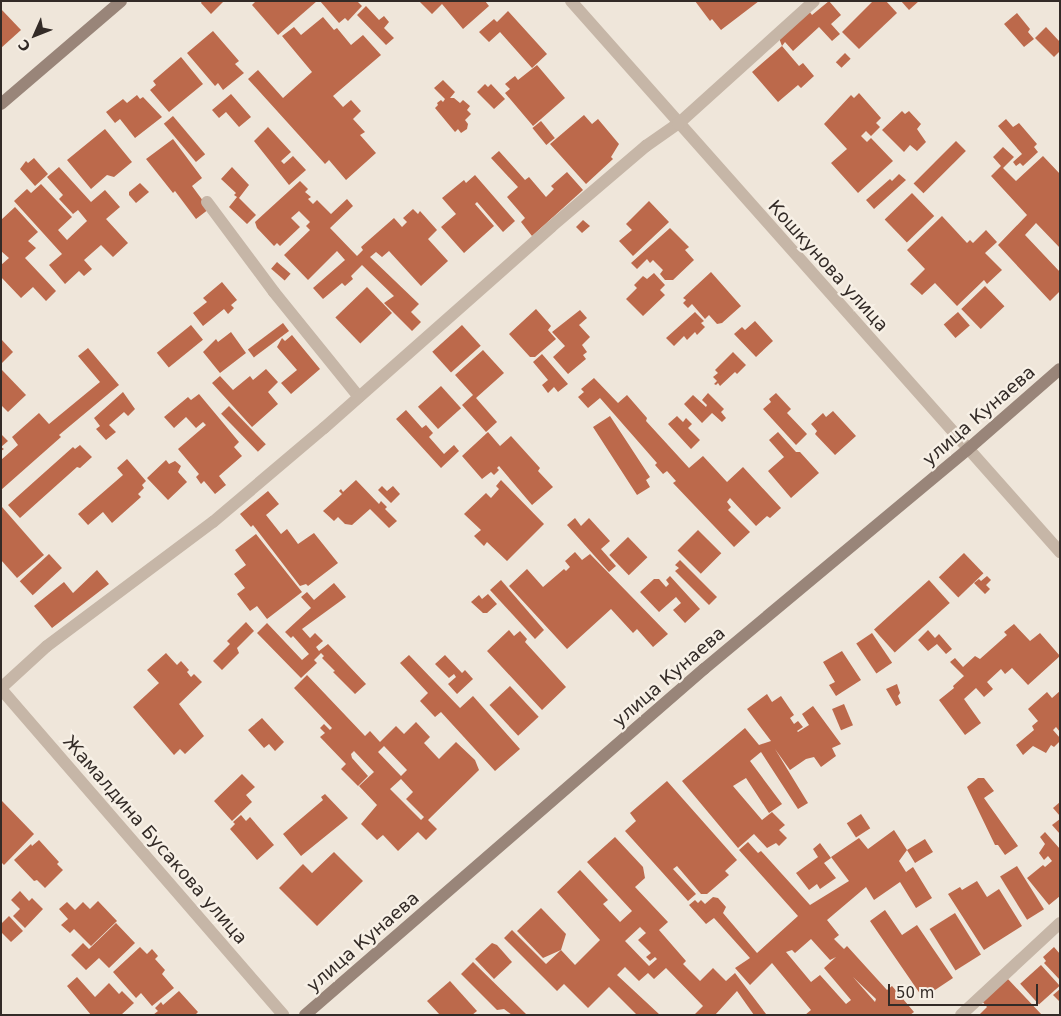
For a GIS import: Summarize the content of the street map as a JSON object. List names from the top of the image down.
{
  "streets": {
    "main road": ["улица Кунаева"],
    "street": ["Кошкунова улица", "Жамалдина Бусакова улица"]
  },
  "crossings": [
    ["Кошкунова улица", "улица Кунаева"]
  ],
  "scale_bar": "50 m",
  "north": "bottom left"
}
